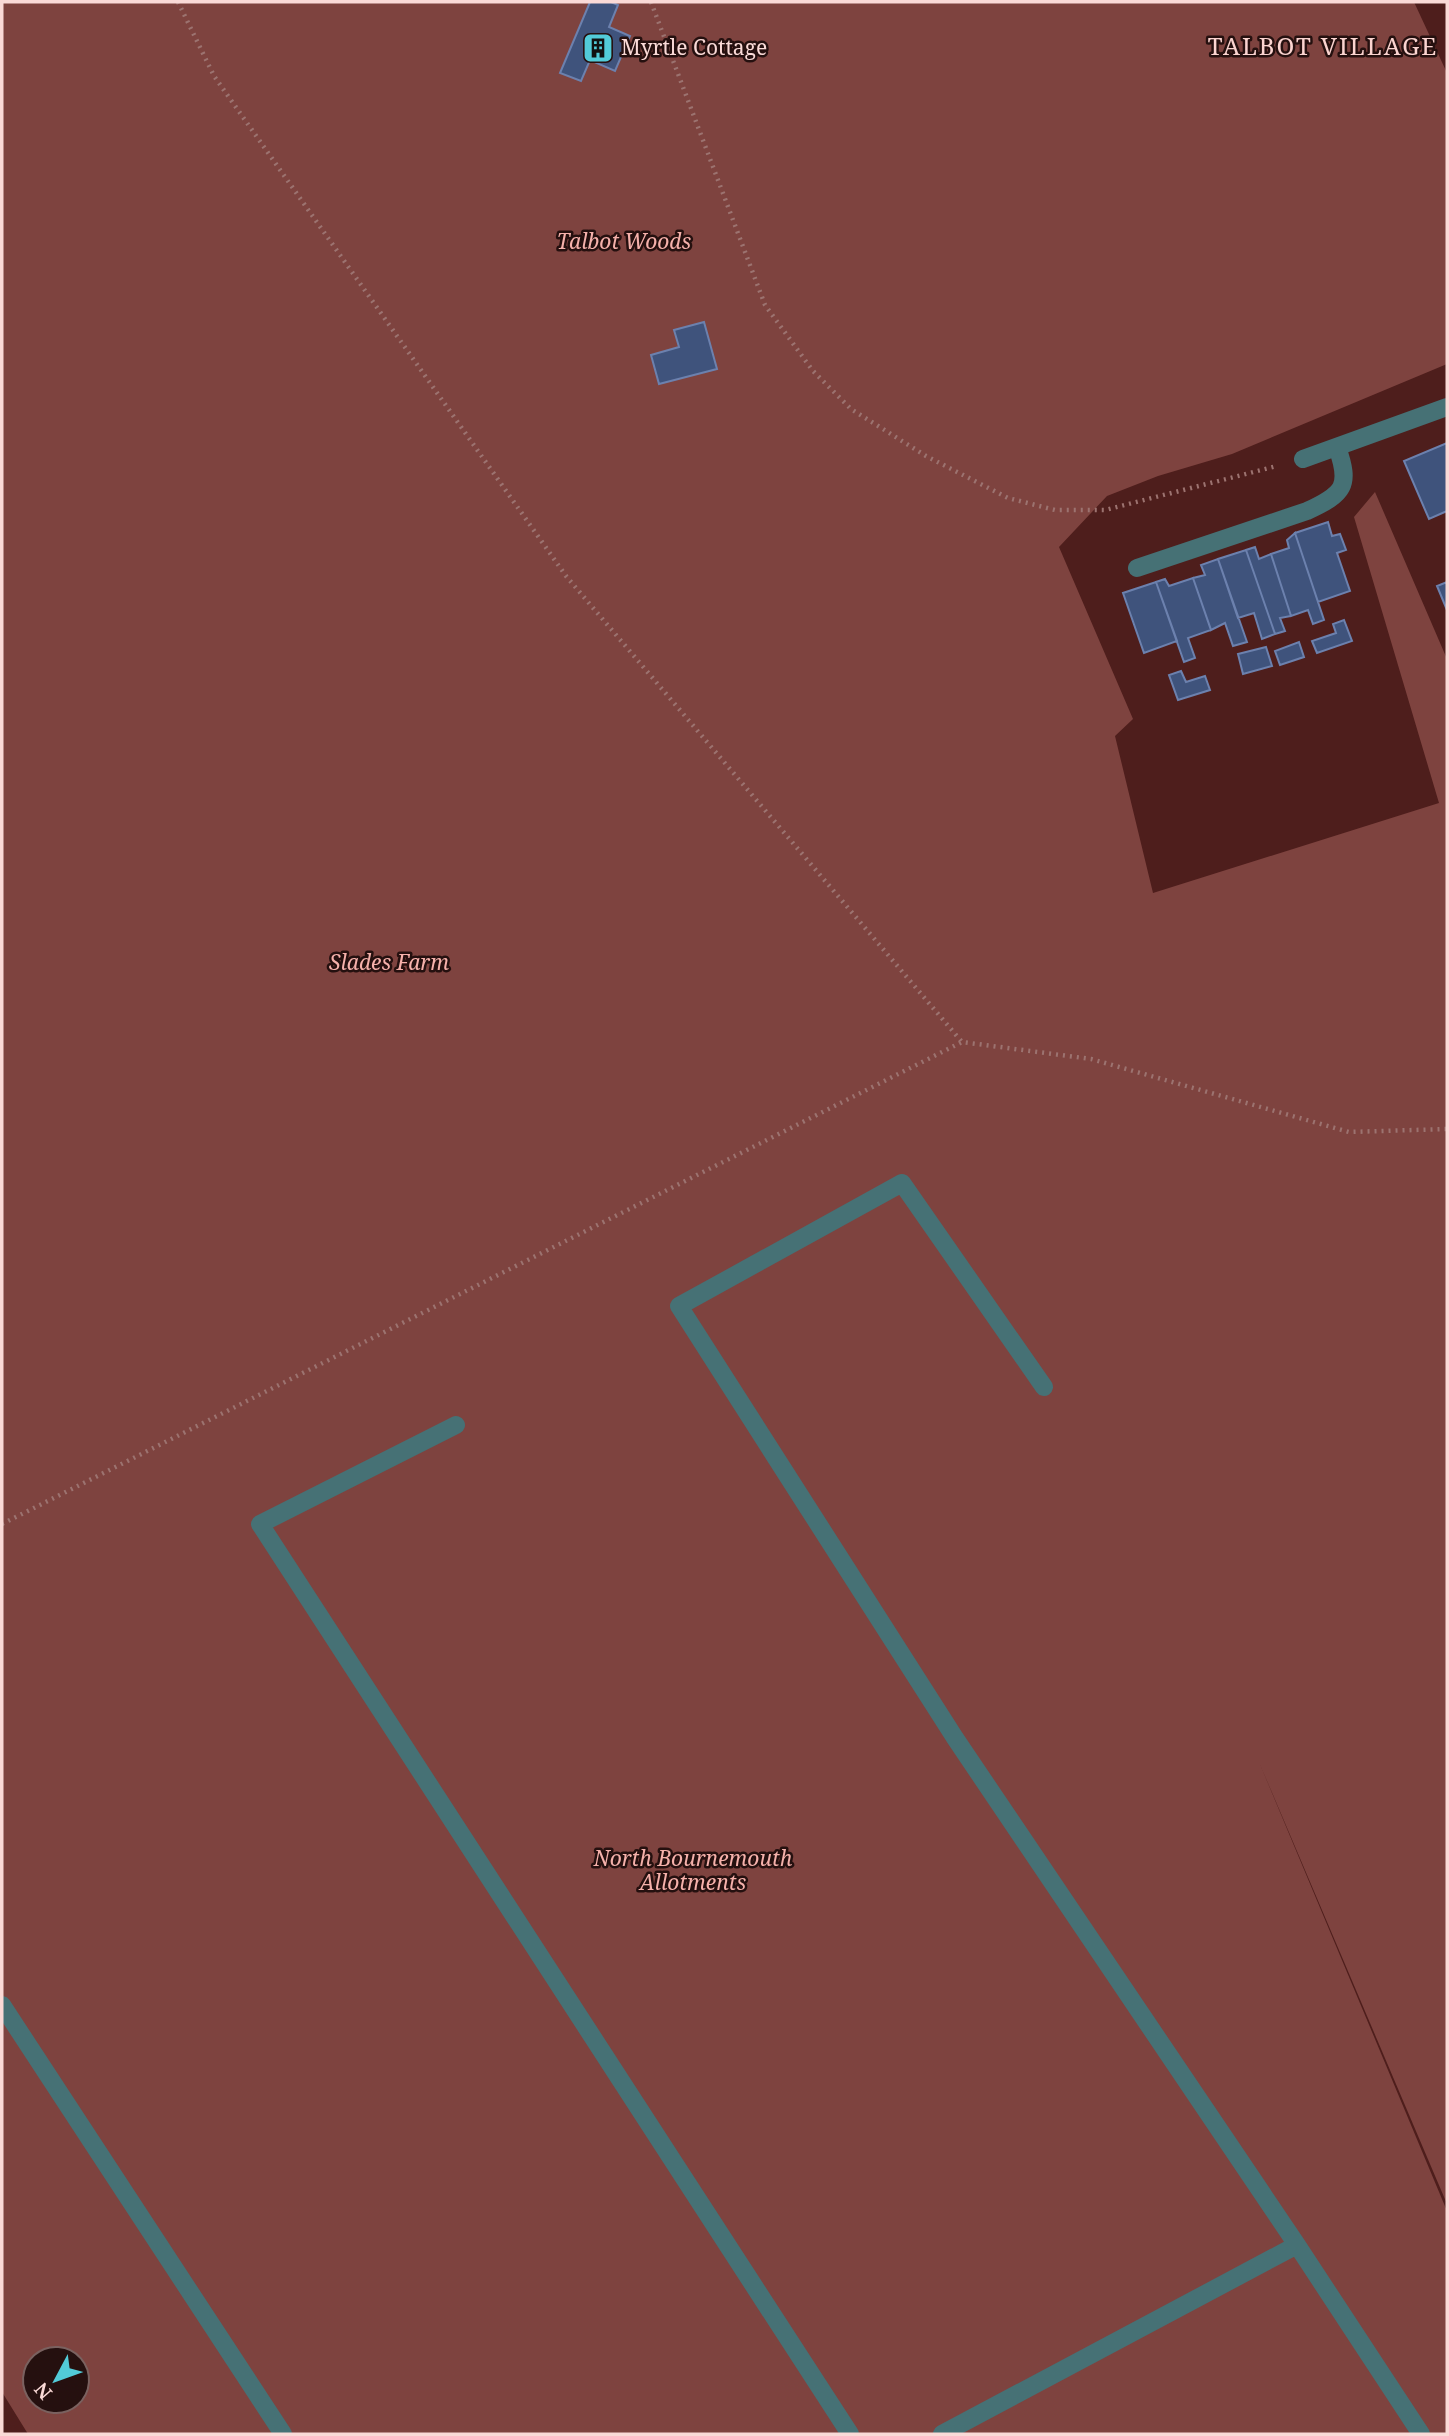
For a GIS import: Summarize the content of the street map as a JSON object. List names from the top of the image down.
{
  "districts": ["TALBOT VILLAGE"],
  "parks": ["Talbot Woods", "Slades Farm", "North Bournemouth Allotments"],
  "places": {
    "building": ["Myrtle Cottage"]
  },
  "north": "bottom left"
}
